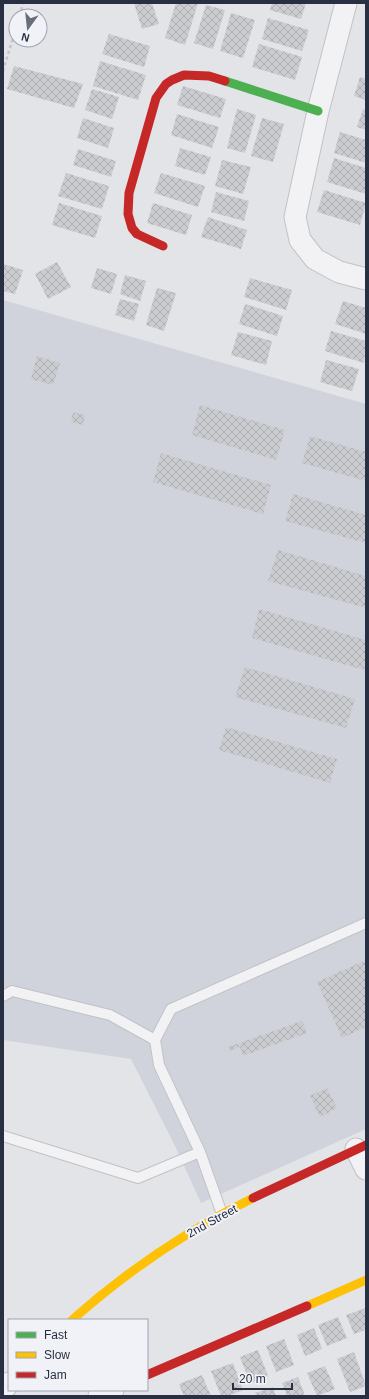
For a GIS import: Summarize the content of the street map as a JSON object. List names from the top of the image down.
{
  "streets": {
    "street": ["2nd Street"]
  },
  "legend": ["Fast", "Slow", "Jam"],
  "scale_bar": "20 m",
  "north": "bottom"
}
